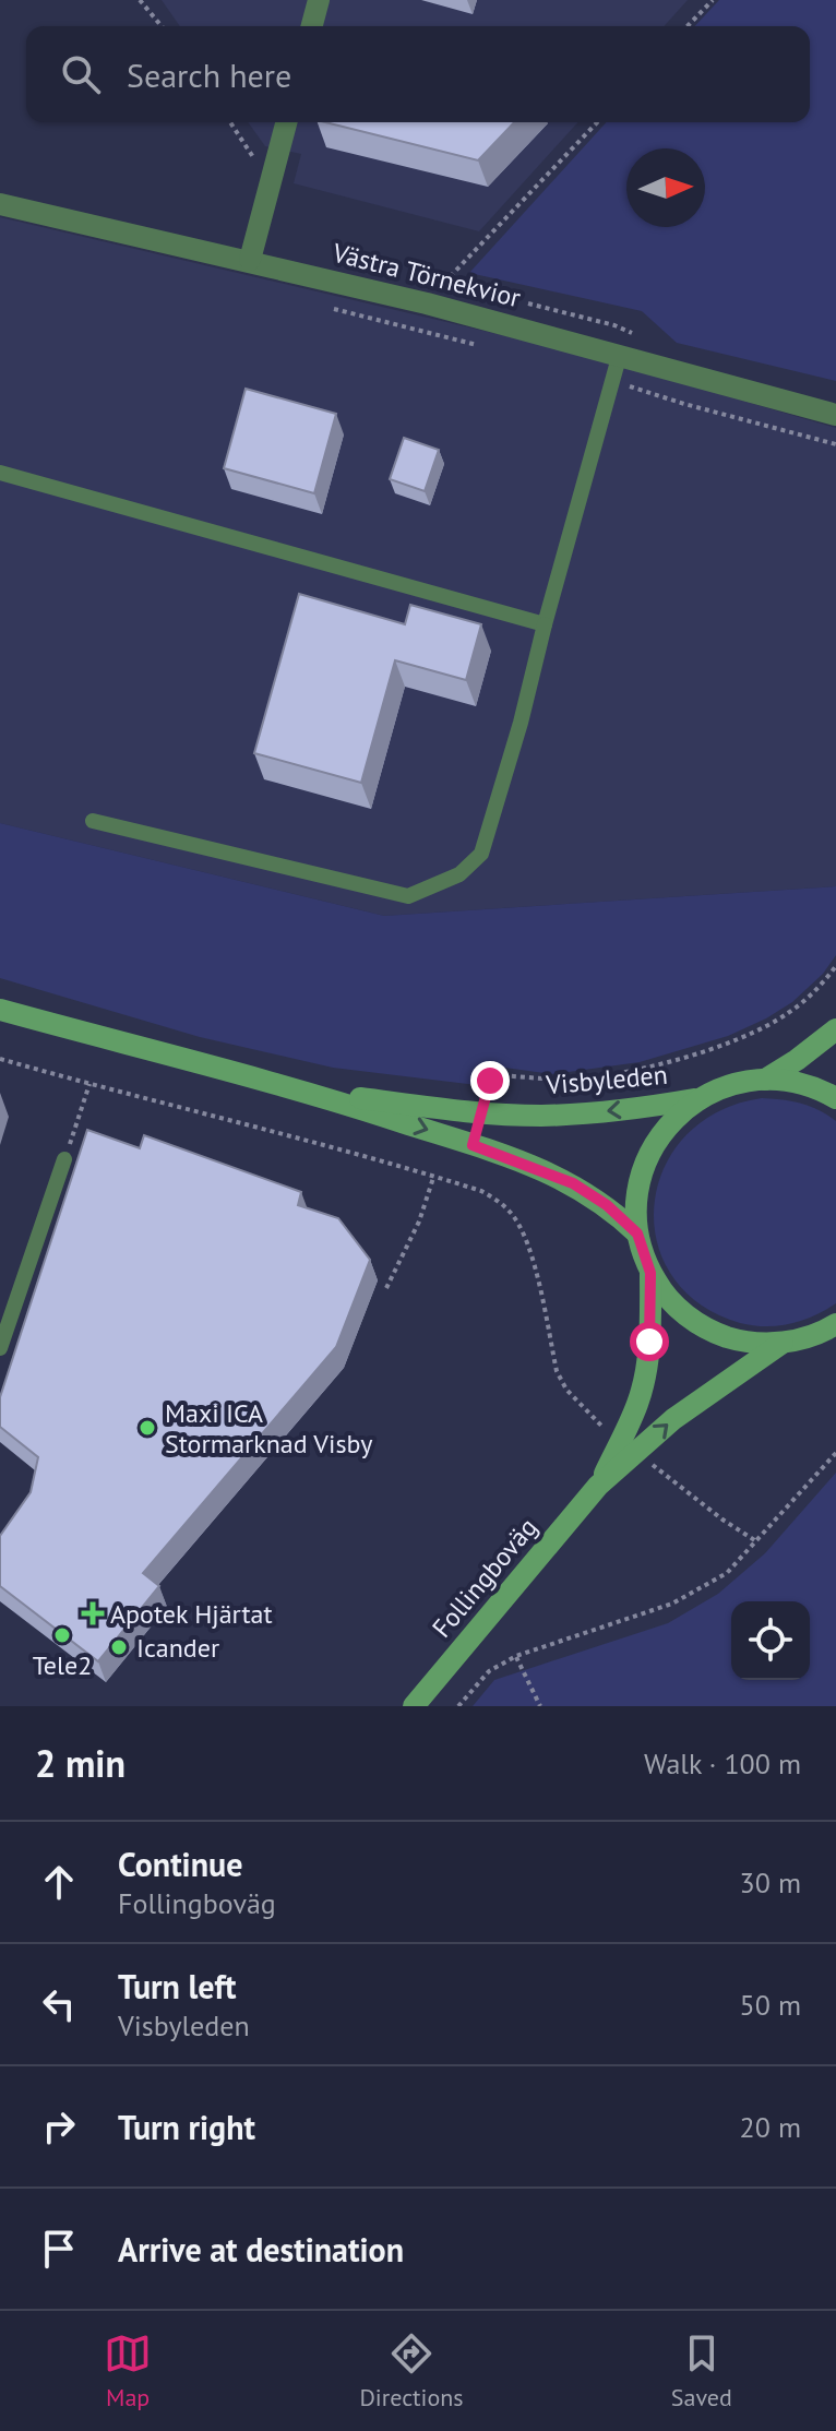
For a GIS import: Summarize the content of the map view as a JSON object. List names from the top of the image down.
{
  "streets": {
    "main road": ["Visbyleden", "Follingboväg"],
    "street": ["Västra Törnekvior"]
  },
  "places": {
    "other": ["Maxi ICA Stormarknad Visby", "Tele2", "Icander"],
    "health": ["Apotek Hjärtat"]
  },
  "north": "right",
  "page": {
    "search": "Search here",
    "heading": ["2 min", "Walk · 100 m"],
    "list": [
      ["Continue", "Follingboväg", "30 m"],
      ["Turn left", "Visbyleden", "50 m"],
      ["Turn right", "20 m"],
      "Arrive at destination"
    ],
    "nav": ["Map", "Directions", "Saved"]
  }
}
